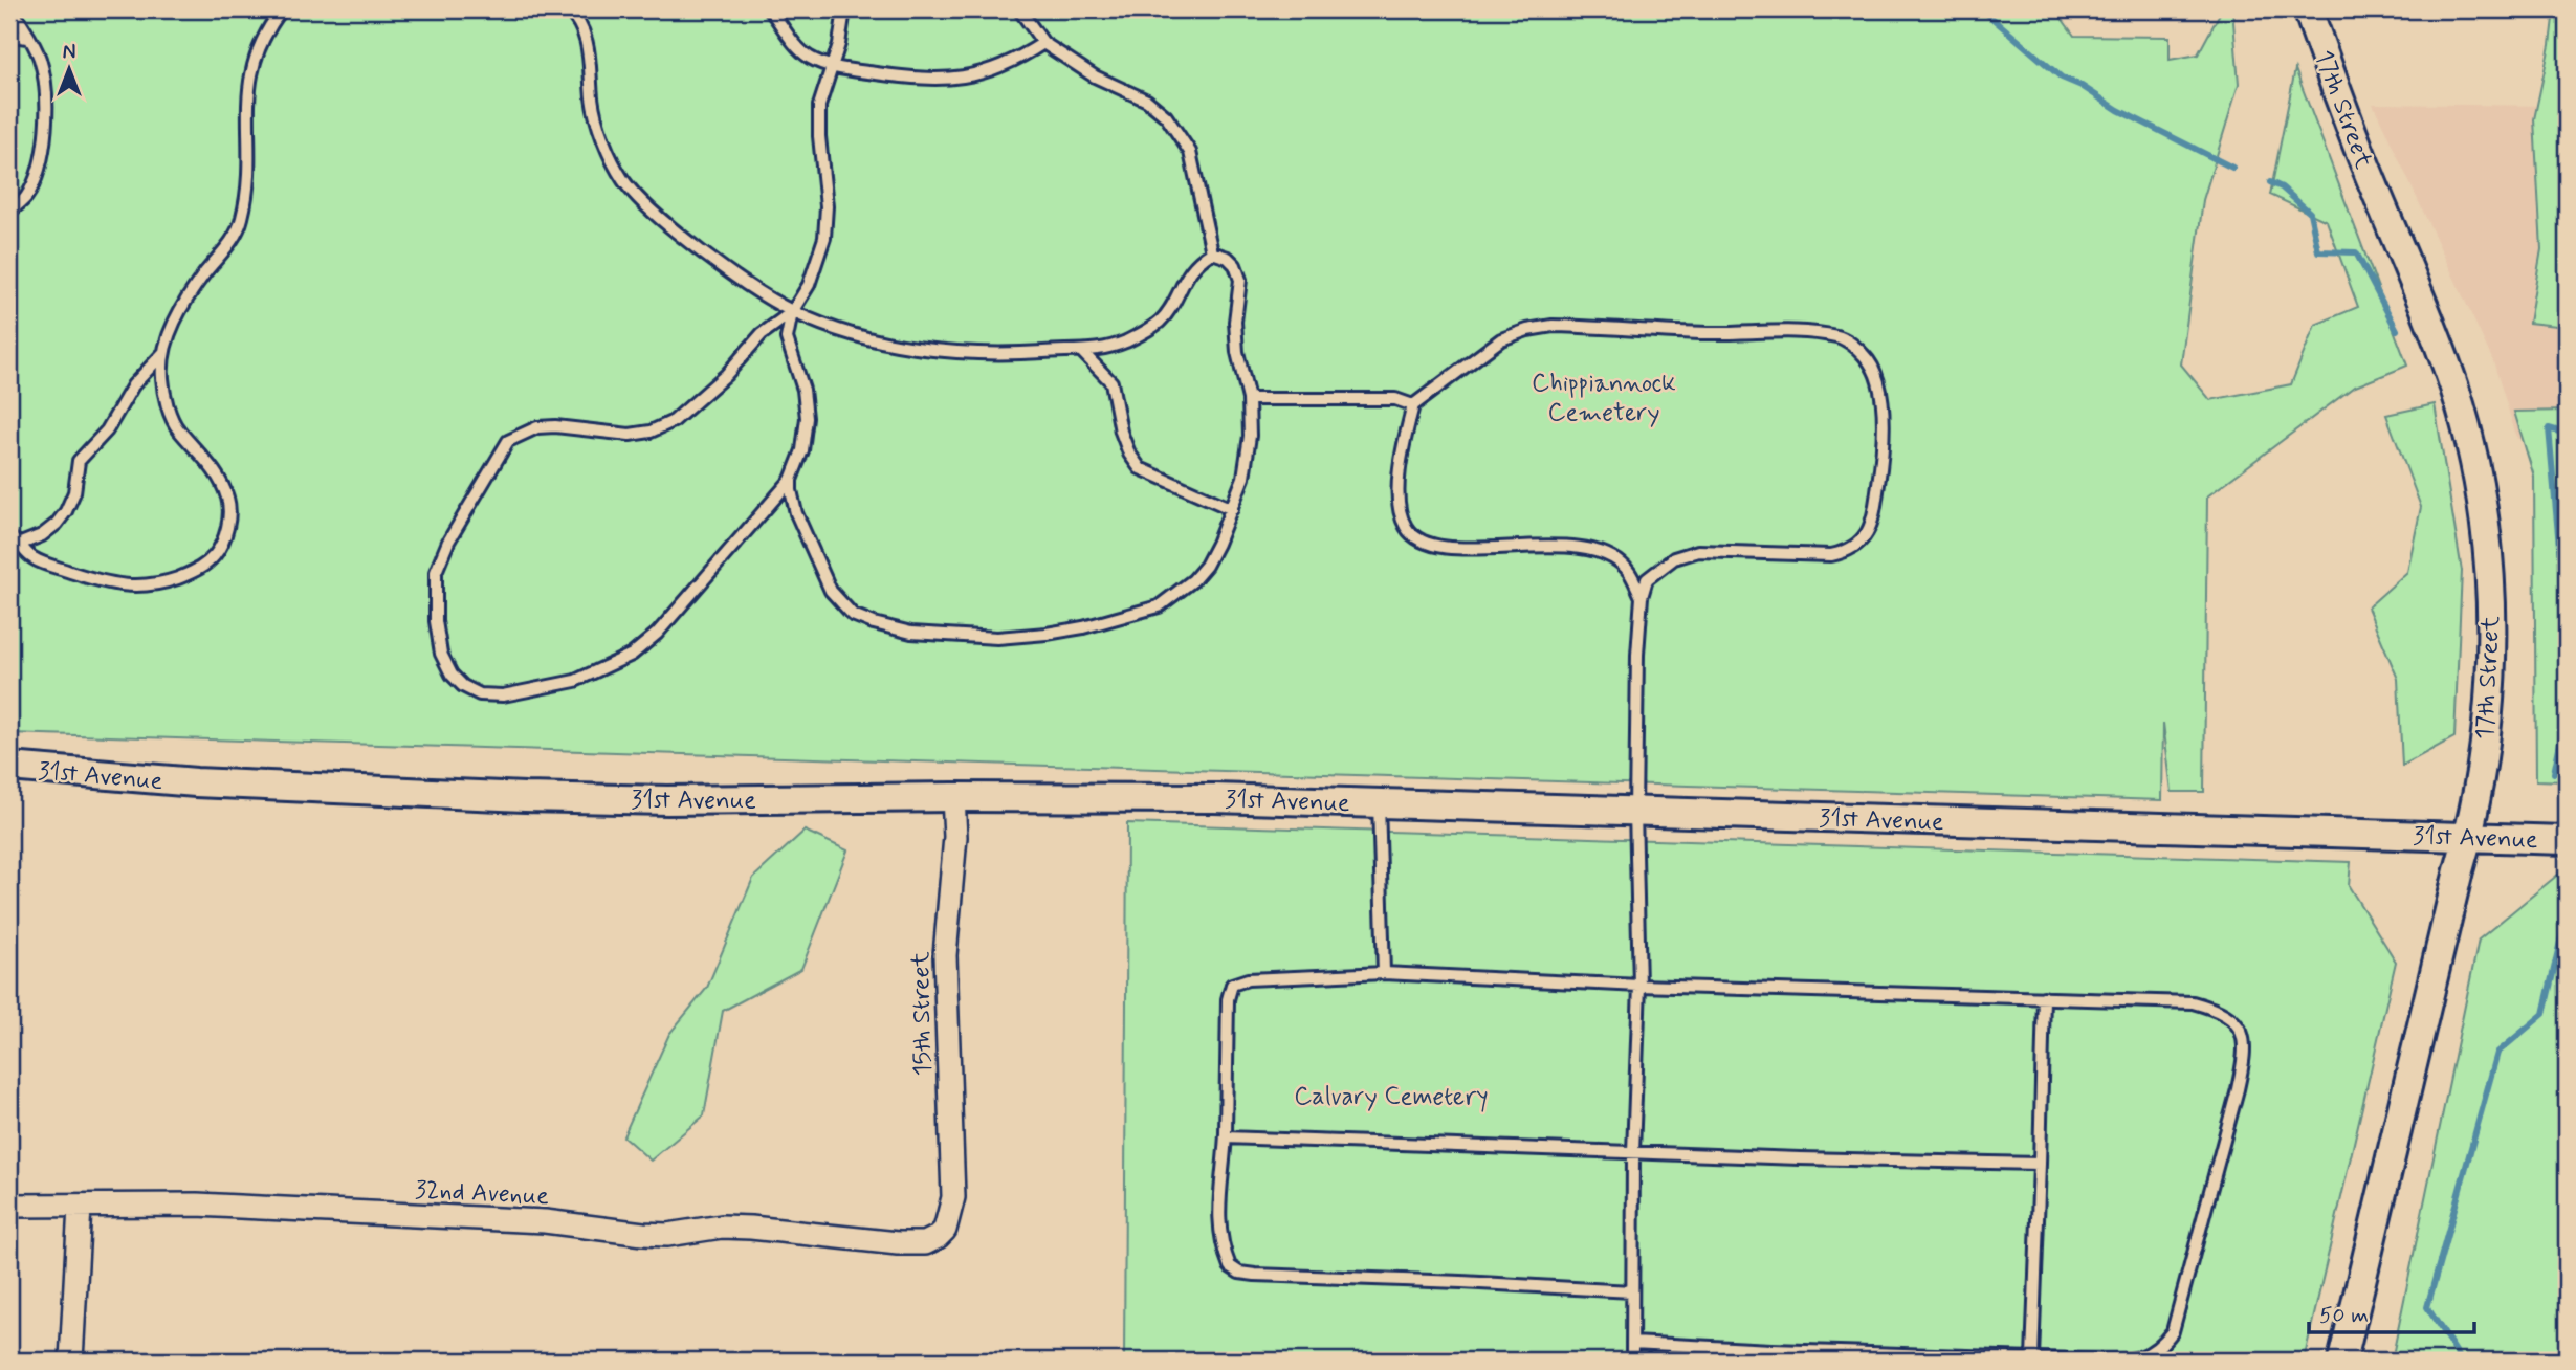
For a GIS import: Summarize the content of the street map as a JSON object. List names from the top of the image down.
{
  "streets": {
    "street": [
      "17th Street",
      "31st Avenue",
      "15th Street",
      "32nd Avenue"
    ]
  },
  "crossings": [
    ["17th Street", "31st Avenue"],
    ["31st Avenue", "15th Street"],
    ["15th Street", "32nd Avenue"]
  ],
  "parks": ["Chippiannock Cemetery", "Calvary Cemetery"],
  "scale_bar": "50 m",
  "north": "top"
}
